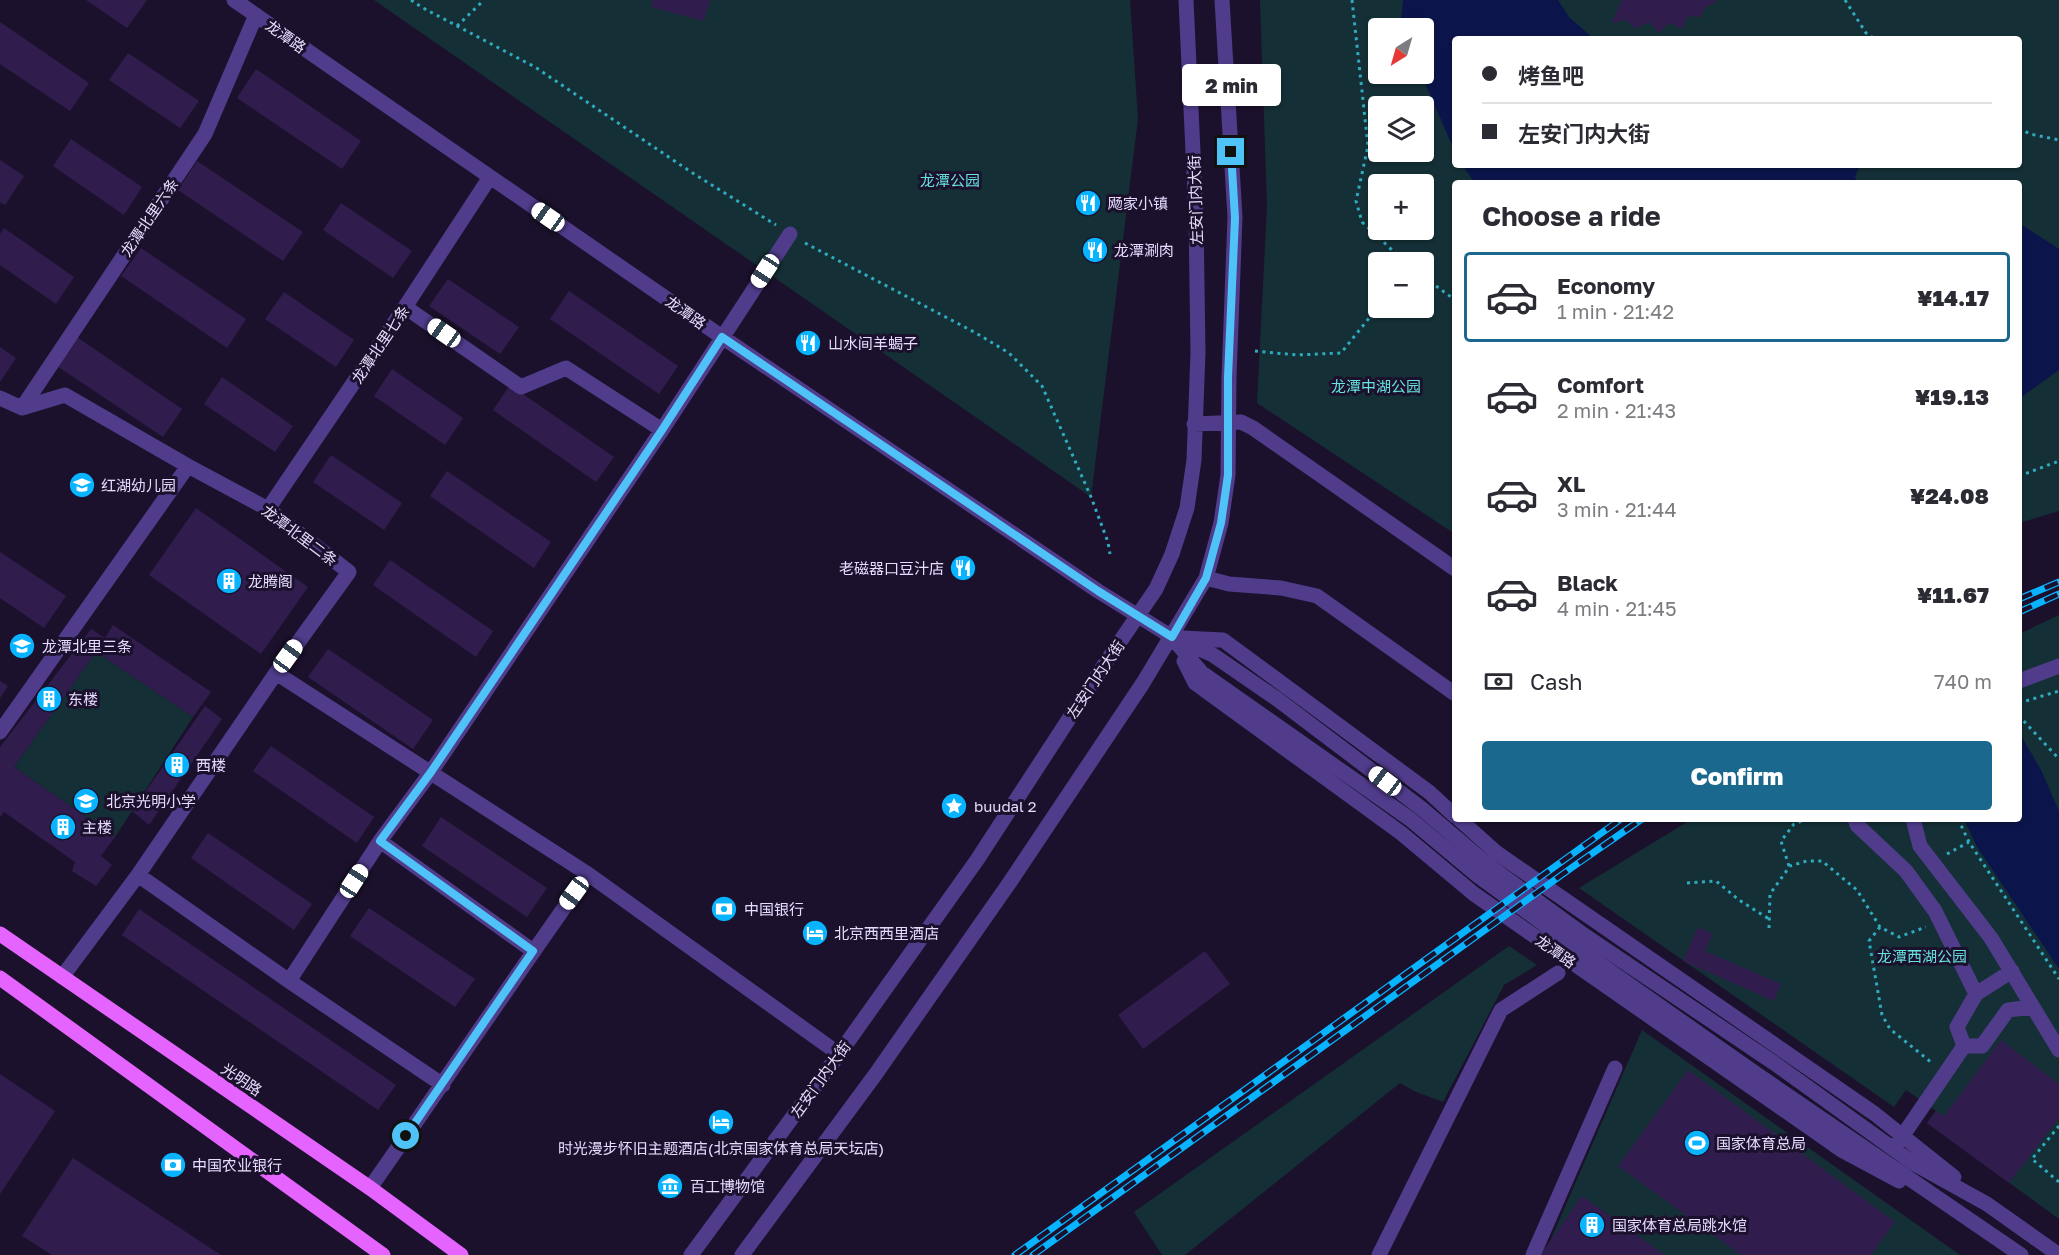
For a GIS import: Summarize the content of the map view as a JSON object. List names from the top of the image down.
{
  "streets": {
    "main road": ["光明路"],
    "street": [
      "龙潭路",
      "左安门内大街",
      "龙潭北里六条",
      "龙潭北里七条",
      "龙潭北里二条"
    ]
  },
  "crossings": [
    ["龙潭路", "左安门内大街"],
    ["龙潭路", "龙潭北里六条"],
    ["龙潭路", "龙潭北里七条"],
    ["龙潭北里六条", "龙潭北里二条"],
    ["龙潭北里七条", "龙潭北里二条"],
    ["龙潭北里二条", "光明路"]
  ],
  "parks": ["龙潭公园", "龙潭中湖公园", "龙潭西湖公园"],
  "places": {
    "restaurant": [
      "飏家小镇",
      "龙潭涮肉",
      "山水间羊蝎子",
      "老磁器口豆汁店"
    ],
    "school or university": ["红湖幼儿园", "龙潭北里三条", "北京光明小学"],
    "building": [
      "龙腾阁",
      "东楼",
      "西楼",
      "主楼",
      "国家体育总局跳水馆"
    ],
    "place": ["buudal 2"],
    "bank": ["中国银行", "中国农业银行"],
    "hotel": ["北京西西里酒店", "时光漫步怀旧主题酒店(北京国家体育总局天坛店)"],
    "sports": ["国家体育总局"],
    "museum": ["百工博物馆"]
  },
  "north": "bottom left",
  "page": {
    "map_buttons": ["+", "−"],
    "banner": ["烤鱼吧", "左安门内大街"],
    "bubble": "2 min",
    "heading": "Choose a ride",
    "list": [
      {
        "name": "Economy",
        "note": "1 min · 21:42",
        "value": "¥14.17"
      },
      {
        "name": "Comfort",
        "note": "2 min · 21:43",
        "value": "¥19.13"
      },
      {
        "name": "XL",
        "note": "3 min · 21:44",
        "value": "¥24.08"
      },
      {
        "name": "Black",
        "note": "4 min · 21:45",
        "value": "¥11.67"
      }
    ],
    "pay": ["Cash", "740 m"],
    "buttons": "Confirm"
  }
}
